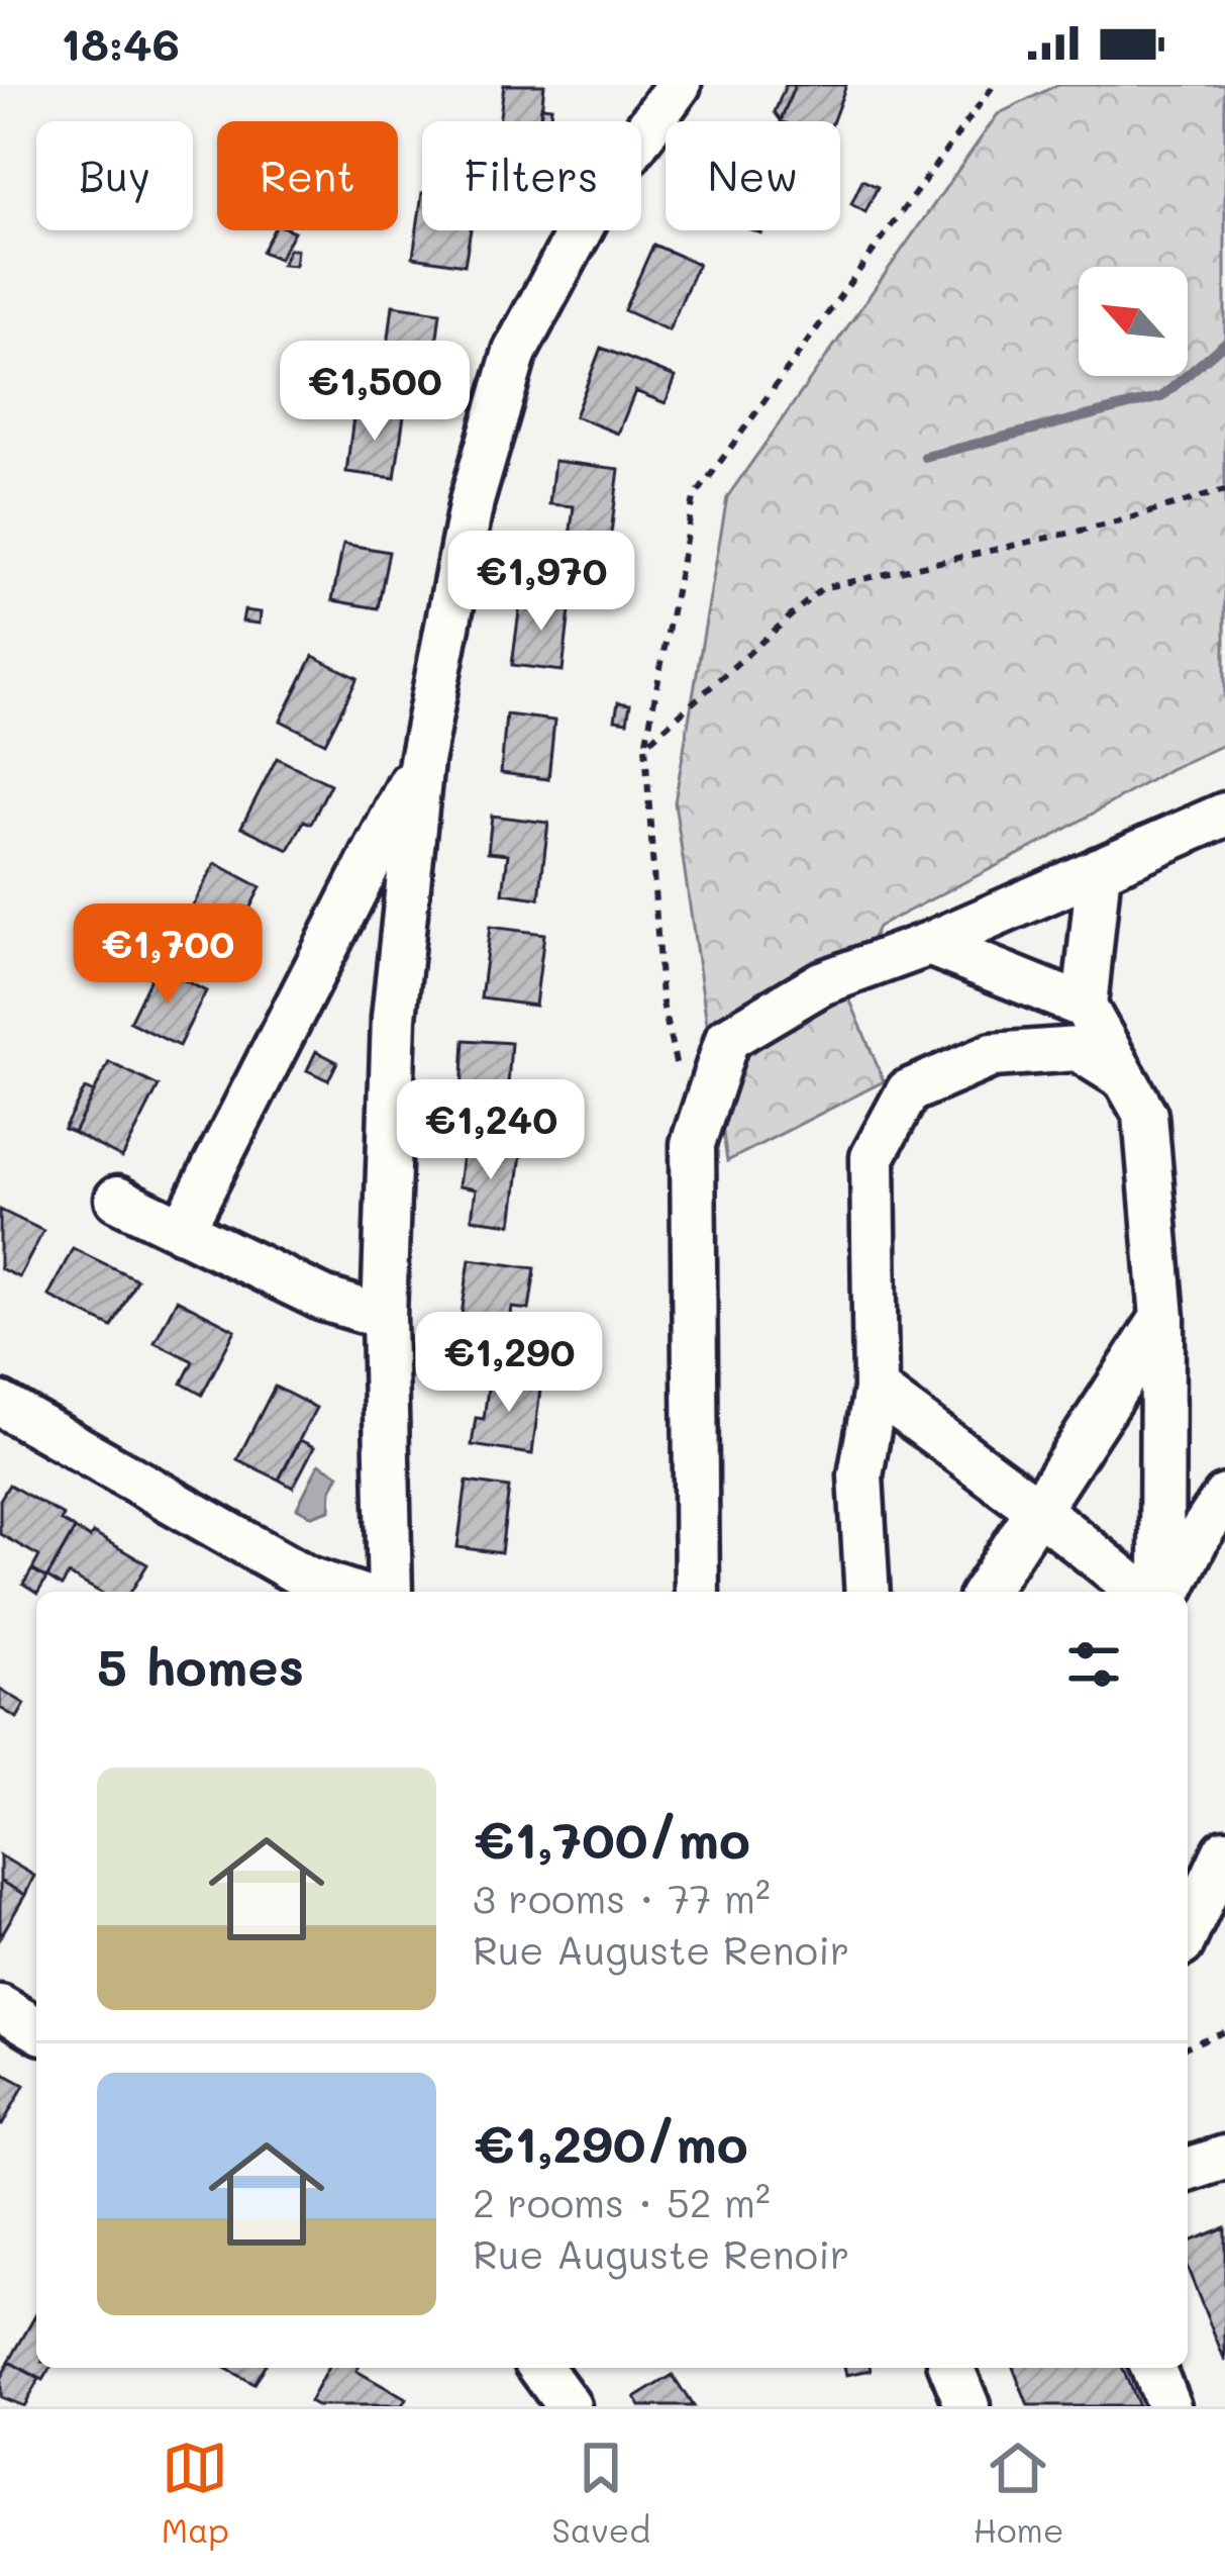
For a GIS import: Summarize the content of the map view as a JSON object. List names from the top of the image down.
{
  "north": "top left",
  "page": {
    "status": "18:46",
    "chip": [
      "Buy",
      "Rent",
      "Filters",
      "New"
    ],
    "price": [
      "€1,500",
      "€1,970",
      "€1,700",
      "€1,240",
      "€1,290"
    ],
    "heading": "5 homes",
    "list": [
      {
        "name": "€1,700/mo",
        "note": "3 rooms · 77 m² · Rue Auguste Renoir"
      },
      {
        "name": "€1,290/mo",
        "note": "2 rooms · 52 m² · Rue Auguste Renoir"
      }
    ],
    "tabs": ["Map", "Saved", "Home"]
  }
}
